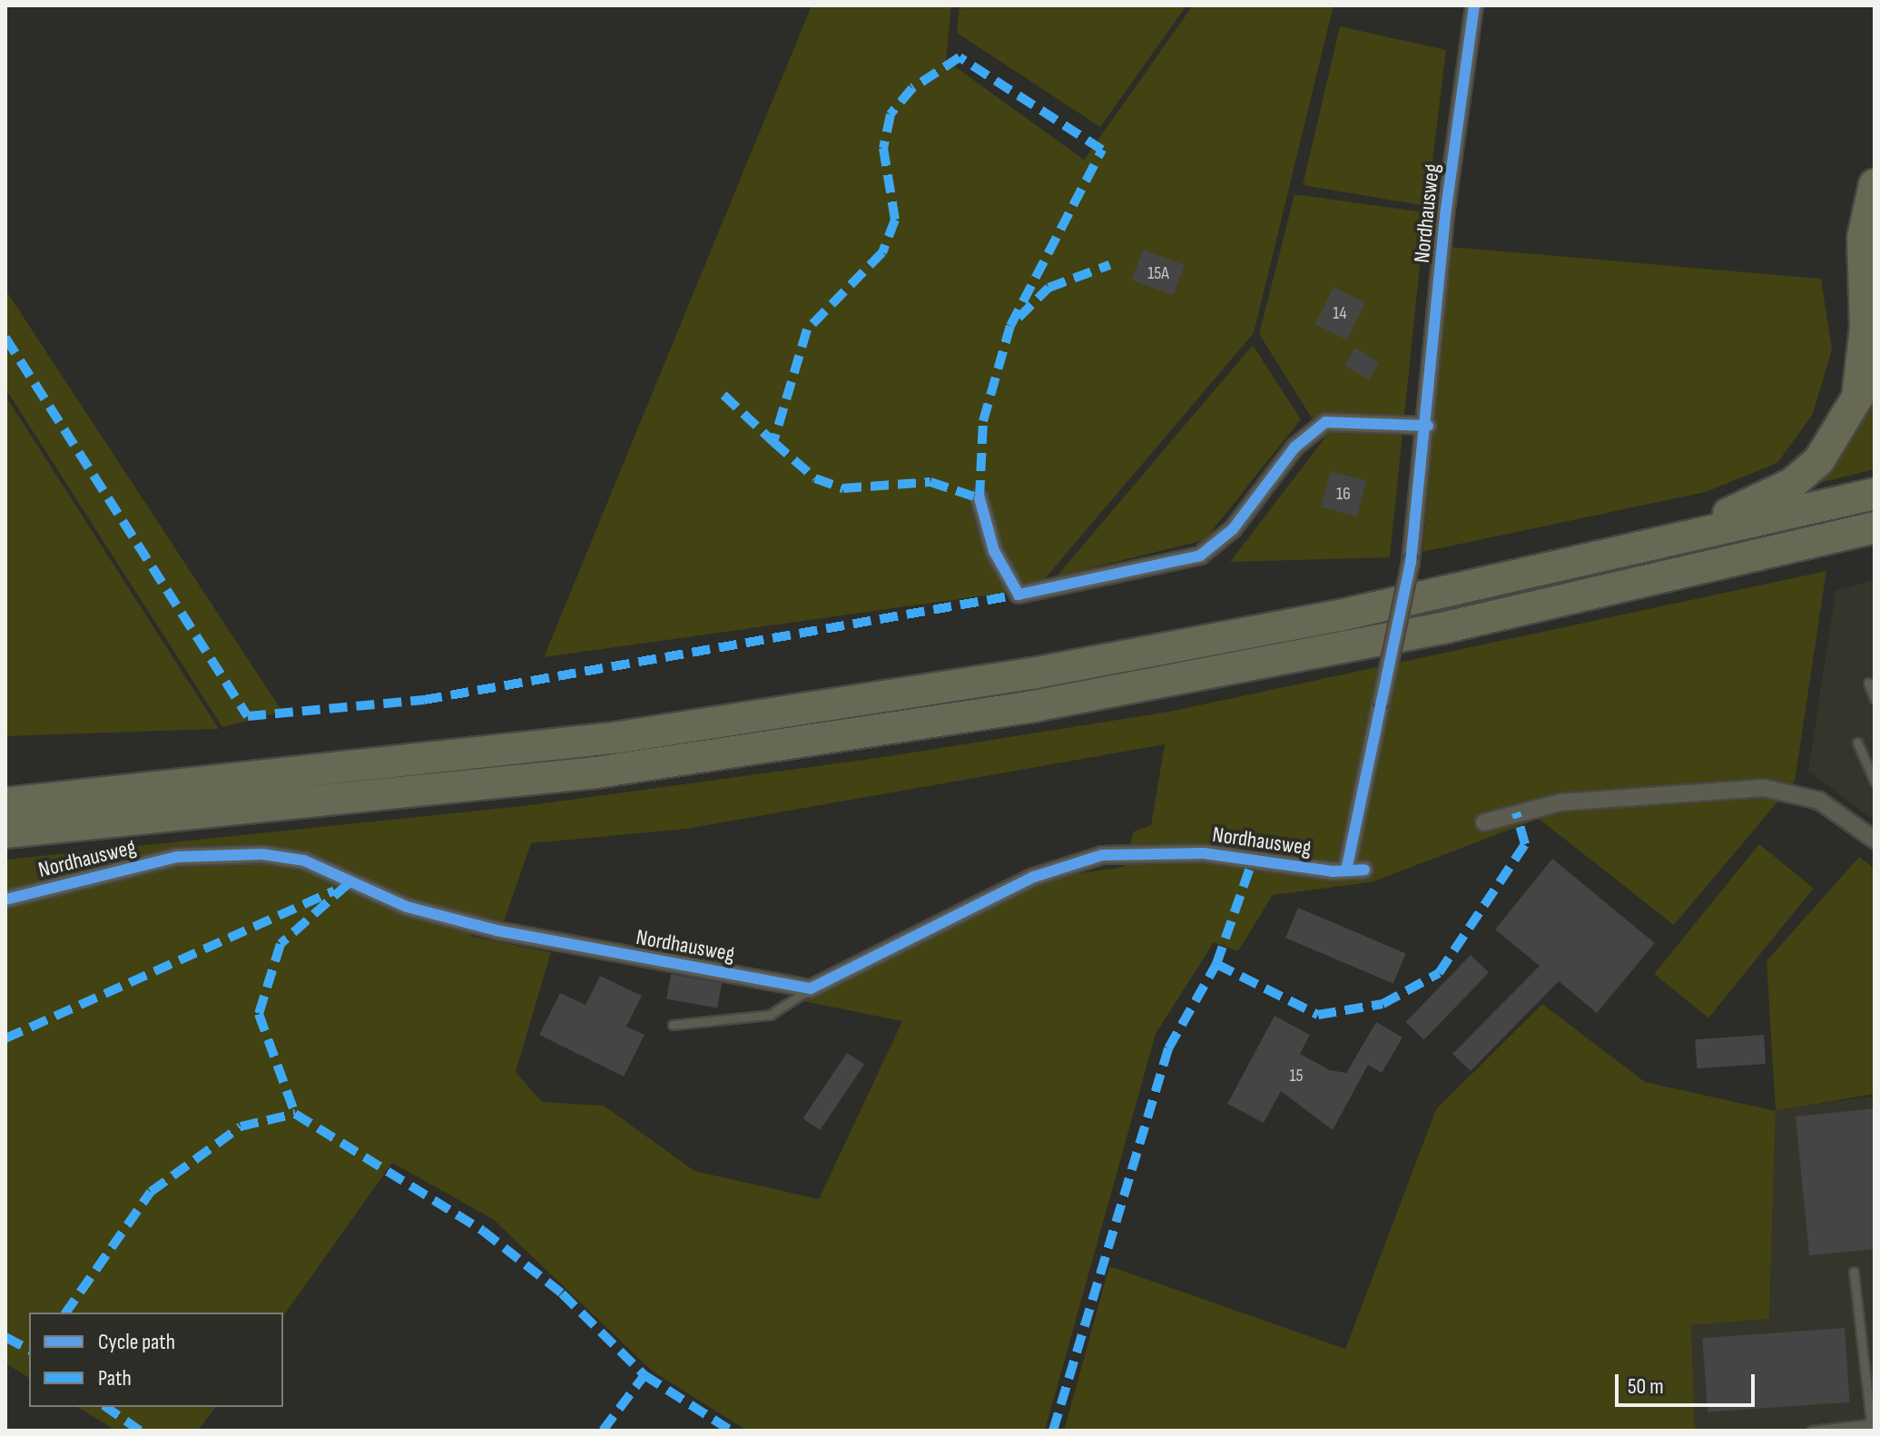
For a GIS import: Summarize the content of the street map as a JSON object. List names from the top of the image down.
{
  "streets": {
    "street": ["Nordhausweg"]
  },
  "house_numbers": [
    "15A",
    "14",
    "16",
    "15"
  ],
  "legend": ["Cycle path", "Path"],
  "scale_bar": "50 m"
}
